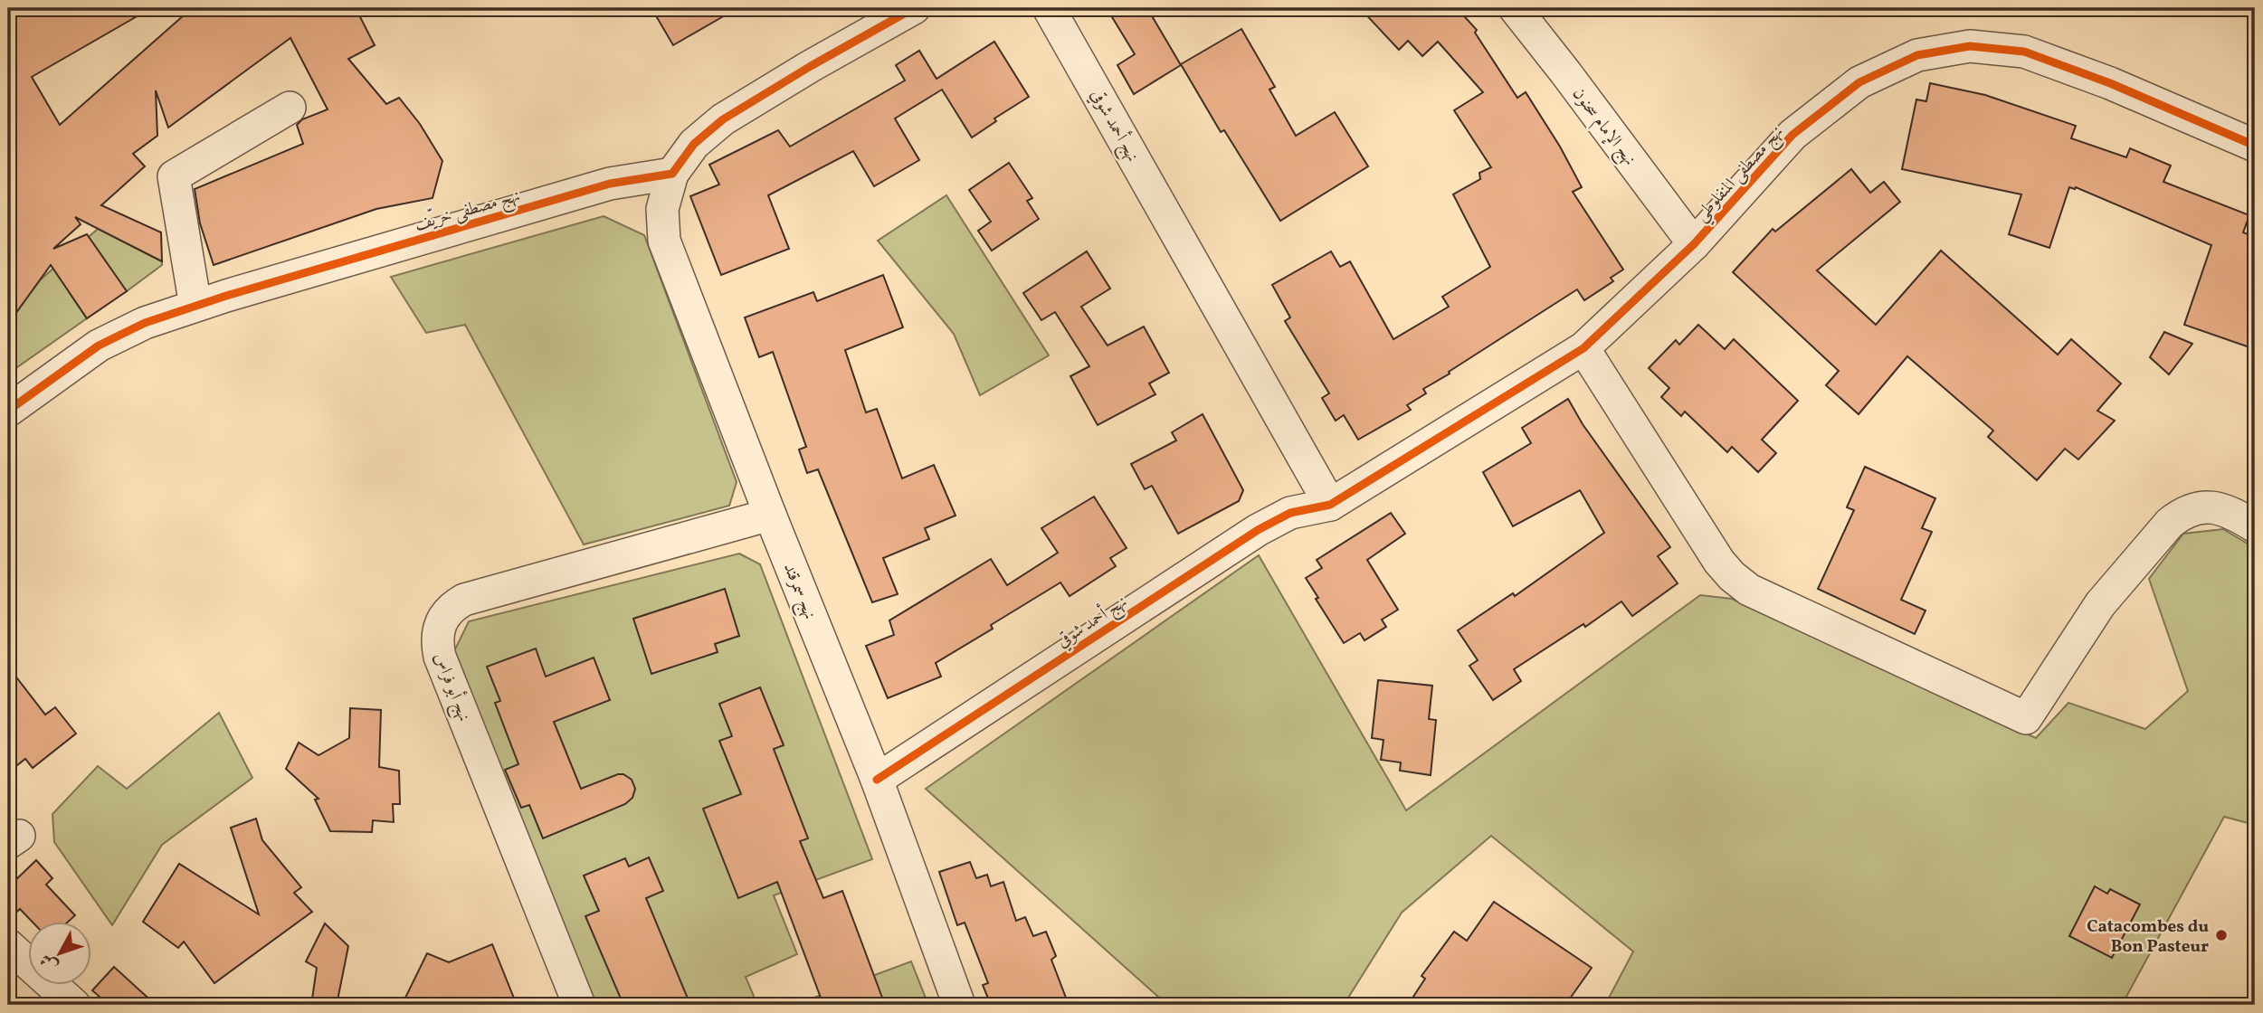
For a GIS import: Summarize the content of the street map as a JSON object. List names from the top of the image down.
{
  "streets": {
    "street": [
      "نهج أحمد شوقي",
      "نهج الإمام سحنون",
      "نهج مصطفى المنفلوطي",
      "نهج مصطفى خريّف",
      "نهج سمرقند",
      "نهج أبو فراس"
    ]
  },
  "crossings": [
    ["نهج أحمد شوقي", "نهج مصطفى المنفلوطي"],
    ["نهج أحمد شوقي", "نهج سمرقند"],
    ["نهج الإمام سحنون", "نهج مصطفى المنفلوطي"],
    ["نهج مصطفى خريّف", "نهج سمرقند"],
    ["نهج سمرقند", "نهج أبو فراس"]
  ],
  "places": ["Catacombes du Bon Pasteur"],
  "north": "bottom left"
}
